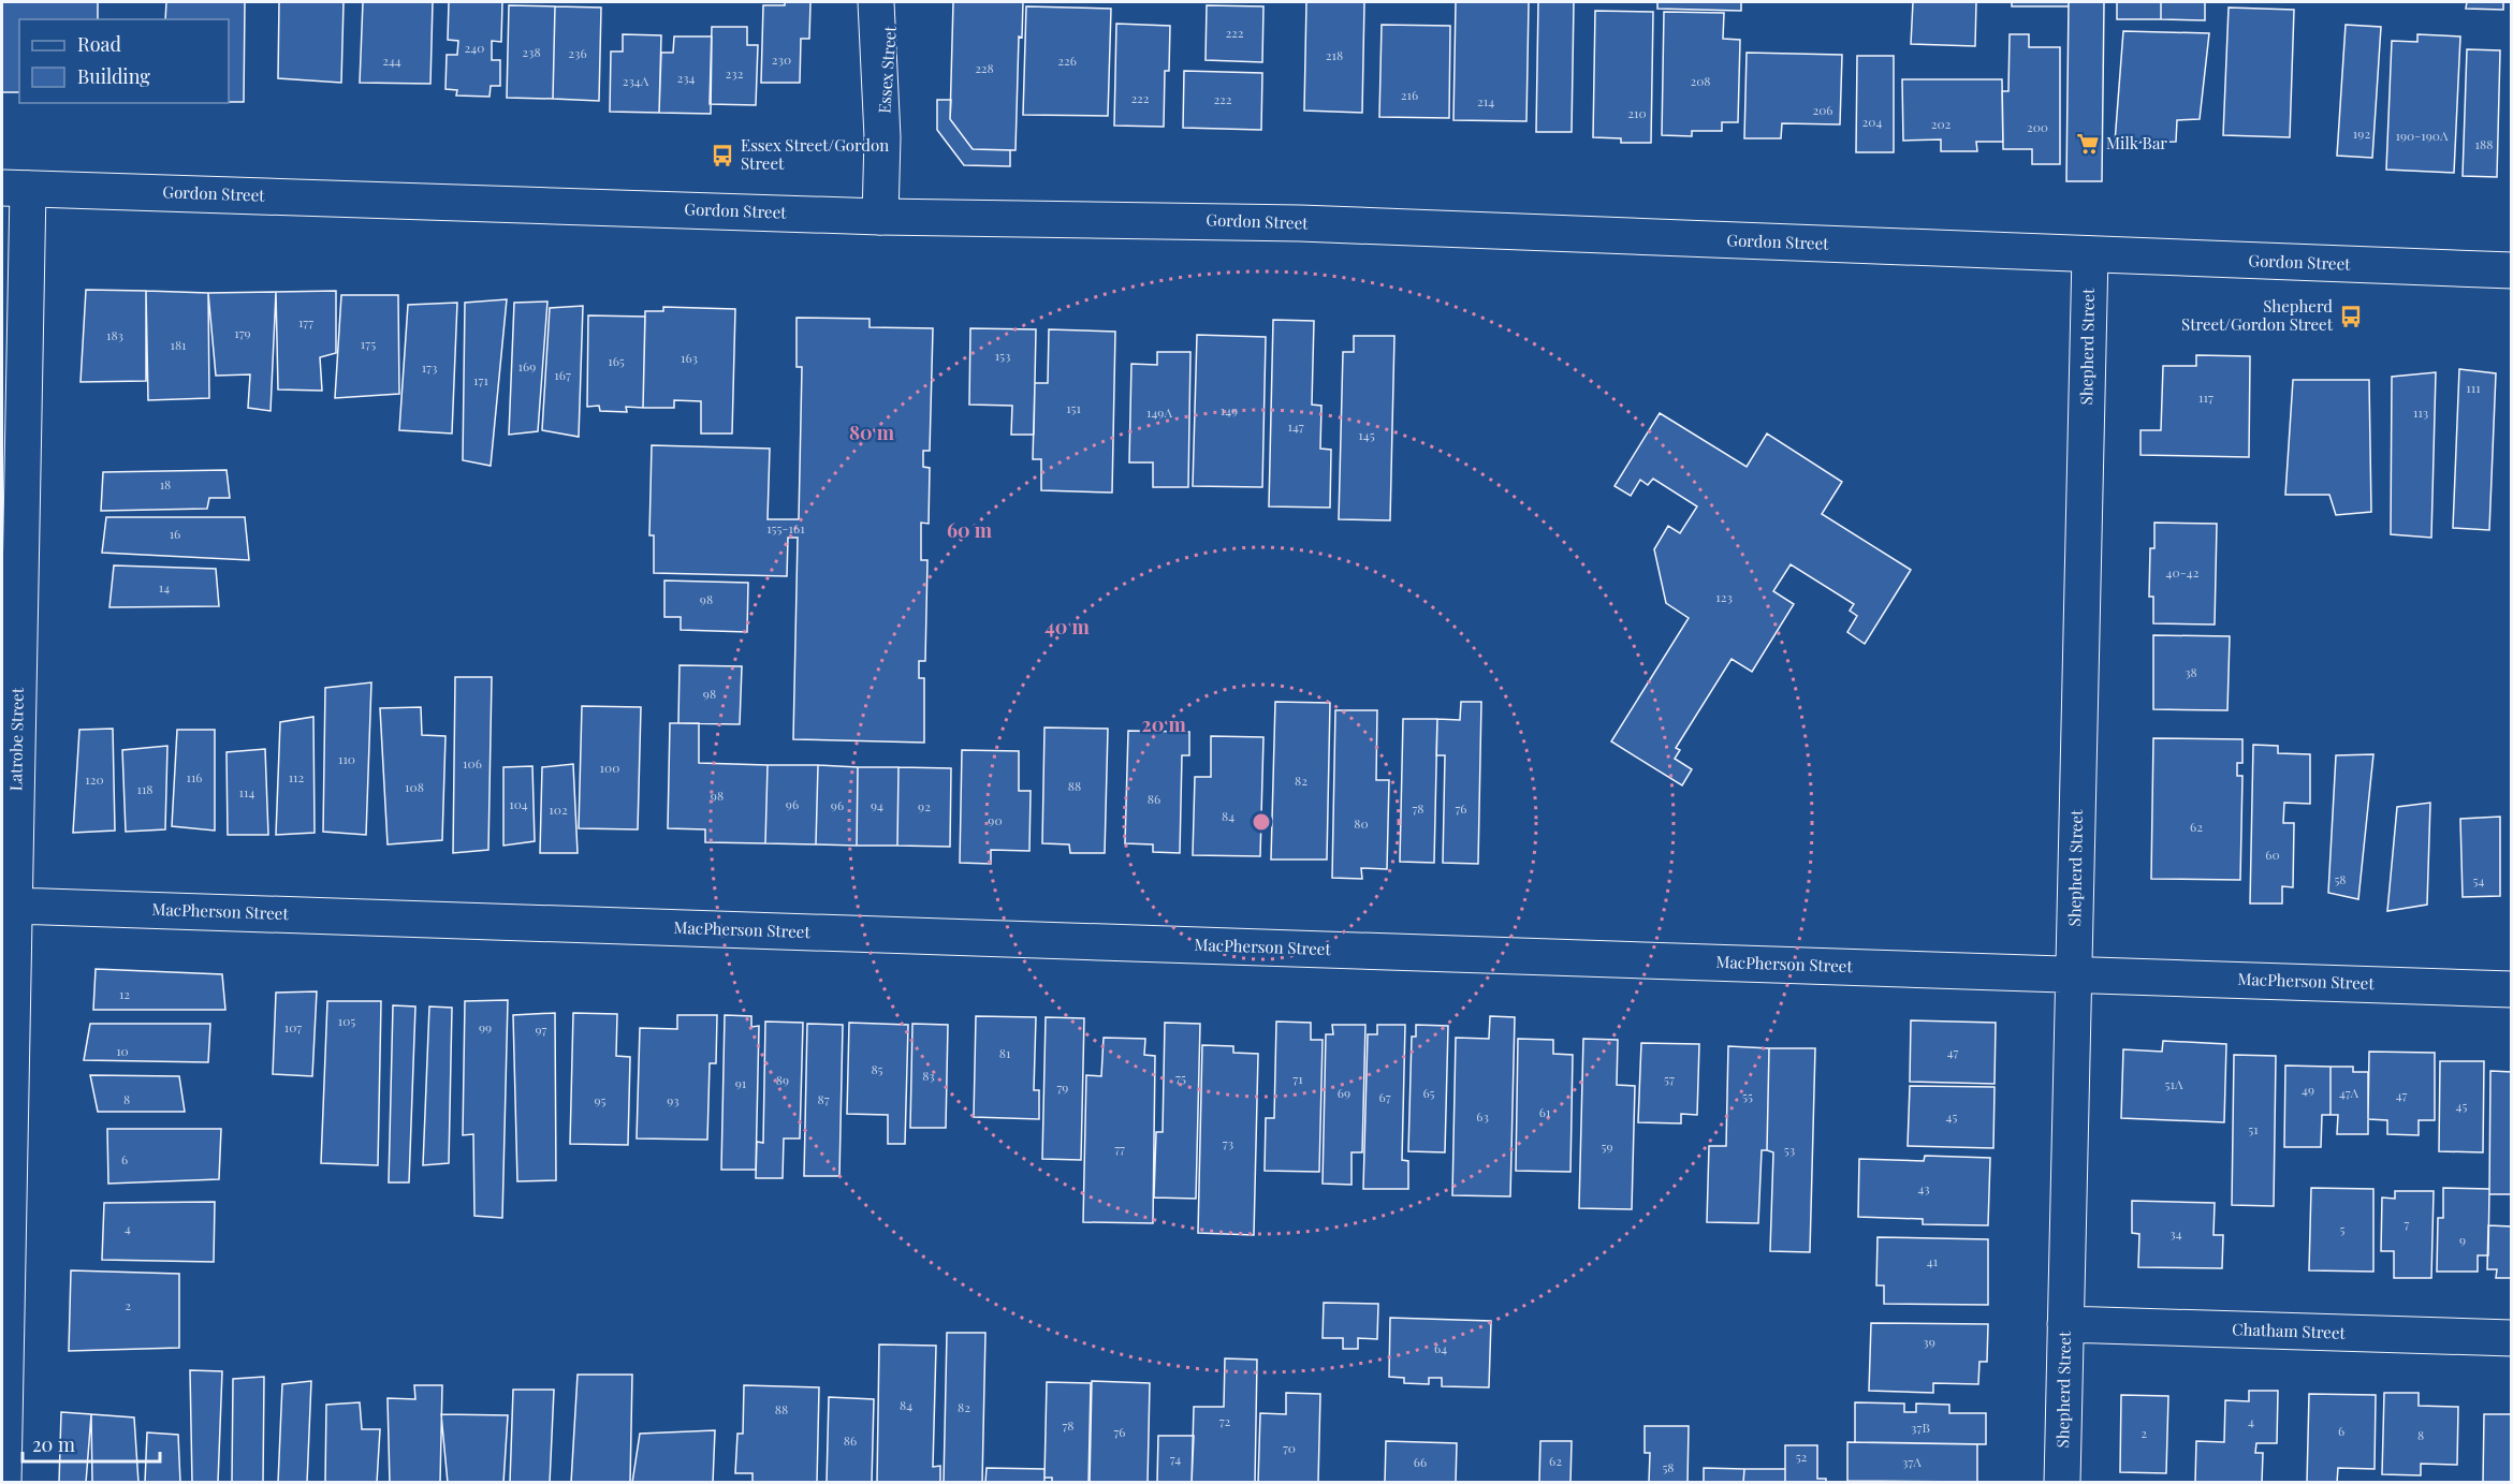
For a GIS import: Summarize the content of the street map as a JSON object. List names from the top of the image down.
{
  "streets": {
    "street": [
      "Essex Street",
      "Gordon Street",
      "Shepherd Street",
      "Latrobe Street",
      "MacPherson Street",
      "Chatham Street"
    ]
  },
  "crossings": [
    ["Essex Street", "Gordon Street"],
    ["Gordon Street", "Shepherd Street"],
    ["Gordon Street", "Latrobe Street"],
    ["Shepherd Street", "MacPherson Street"],
    ["Shepherd Street", "Chatham Street"],
    ["Latrobe Street", "MacPherson Street"]
  ],
  "places": {
    "supermarket": ["Milk Bar"],
    "bus stop": ["Essex Street/Gordon Street", "Shepherd Street/Gordon Street"]
  },
  "house_numbers": [
    "222",
    "240",
    "238",
    "236",
    "218",
    "230",
    "244",
    "226",
    "228",
    "232",
    "234",
    "234A",
    "208",
    "216",
    "222",
    "222",
    "214",
    "206",
    "210",
    "204",
    "202",
    "200",
    "192",
    "190-190A",
    "188",
    "177",
    "179",
    "183",
    "175",
    "181",
    "153",
    "163",
    "165",
    "169",
    "173",
    "167",
    "171",
    "111",
    "117",
    "151",
    "149",
    "149A",
    "113",
    "147",
    "145",
    "18",
    "155-161",
    "16",
    "40-42",
    "14",
    "123",
    "98",
    "38",
    "98",
    "110",
    "106",
    "100",
    "116",
    "112",
    "120",
    "82",
    "88",
    "108",
    "118",
    "114",
    "98",
    "86",
    "104",
    "96",
    "96",
    "94",
    "92",
    "78",
    "76",
    "102",
    "84",
    "90",
    "80",
    "62",
    "60",
    "58",
    "54",
    "12",
    "105",
    "107",
    "99",
    "97",
    "10",
    "47",
    "81",
    "85",
    "83",
    "75",
    "71",
    "57",
    "89",
    "91",
    "51A",
    "79",
    "49",
    "69",
    "65",
    "47A",
    "47",
    "55",
    "67",
    "8",
    "87",
    "95",
    "93",
    "45",
    "61",
    "63",
    "45",
    "51",
    "73",
    "59",
    "77",
    "53",
    "6",
    "43",
    "7",
    "4",
    "5",
    "34",
    "9",
    "41",
    "2",
    "39",
    "64",
    "84",
    "82",
    "88",
    "72",
    "4",
    "78",
    "37B",
    "6",
    "76",
    "2",
    "8",
    "86",
    "70",
    "52",
    "74",
    "62",
    "66",
    "37A",
    "58"
  ],
  "legend": ["Road", "Building"],
  "scale_bar": "20 m",
  "rings": [
    "80 m",
    "60 m",
    "40 m",
    "20 m"
  ]
}
